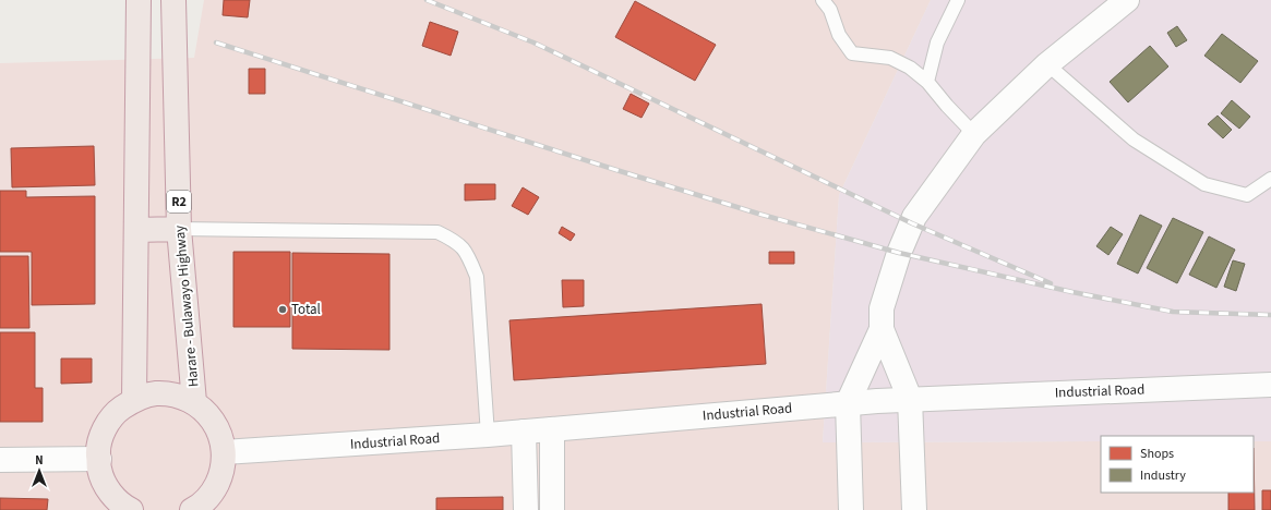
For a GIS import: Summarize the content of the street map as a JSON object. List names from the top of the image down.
{
  "streets": {
    "highway": ["R2", "Harare - Bulawayo Highway"],
    "street": ["Industrial Road"]
  },
  "crossings": [
    ["Harare - Bulawayo Highway", "Industrial Road"]
  ],
  "places": ["Total"],
  "legend": ["Shops", "Industry"],
  "north": "top"
}
